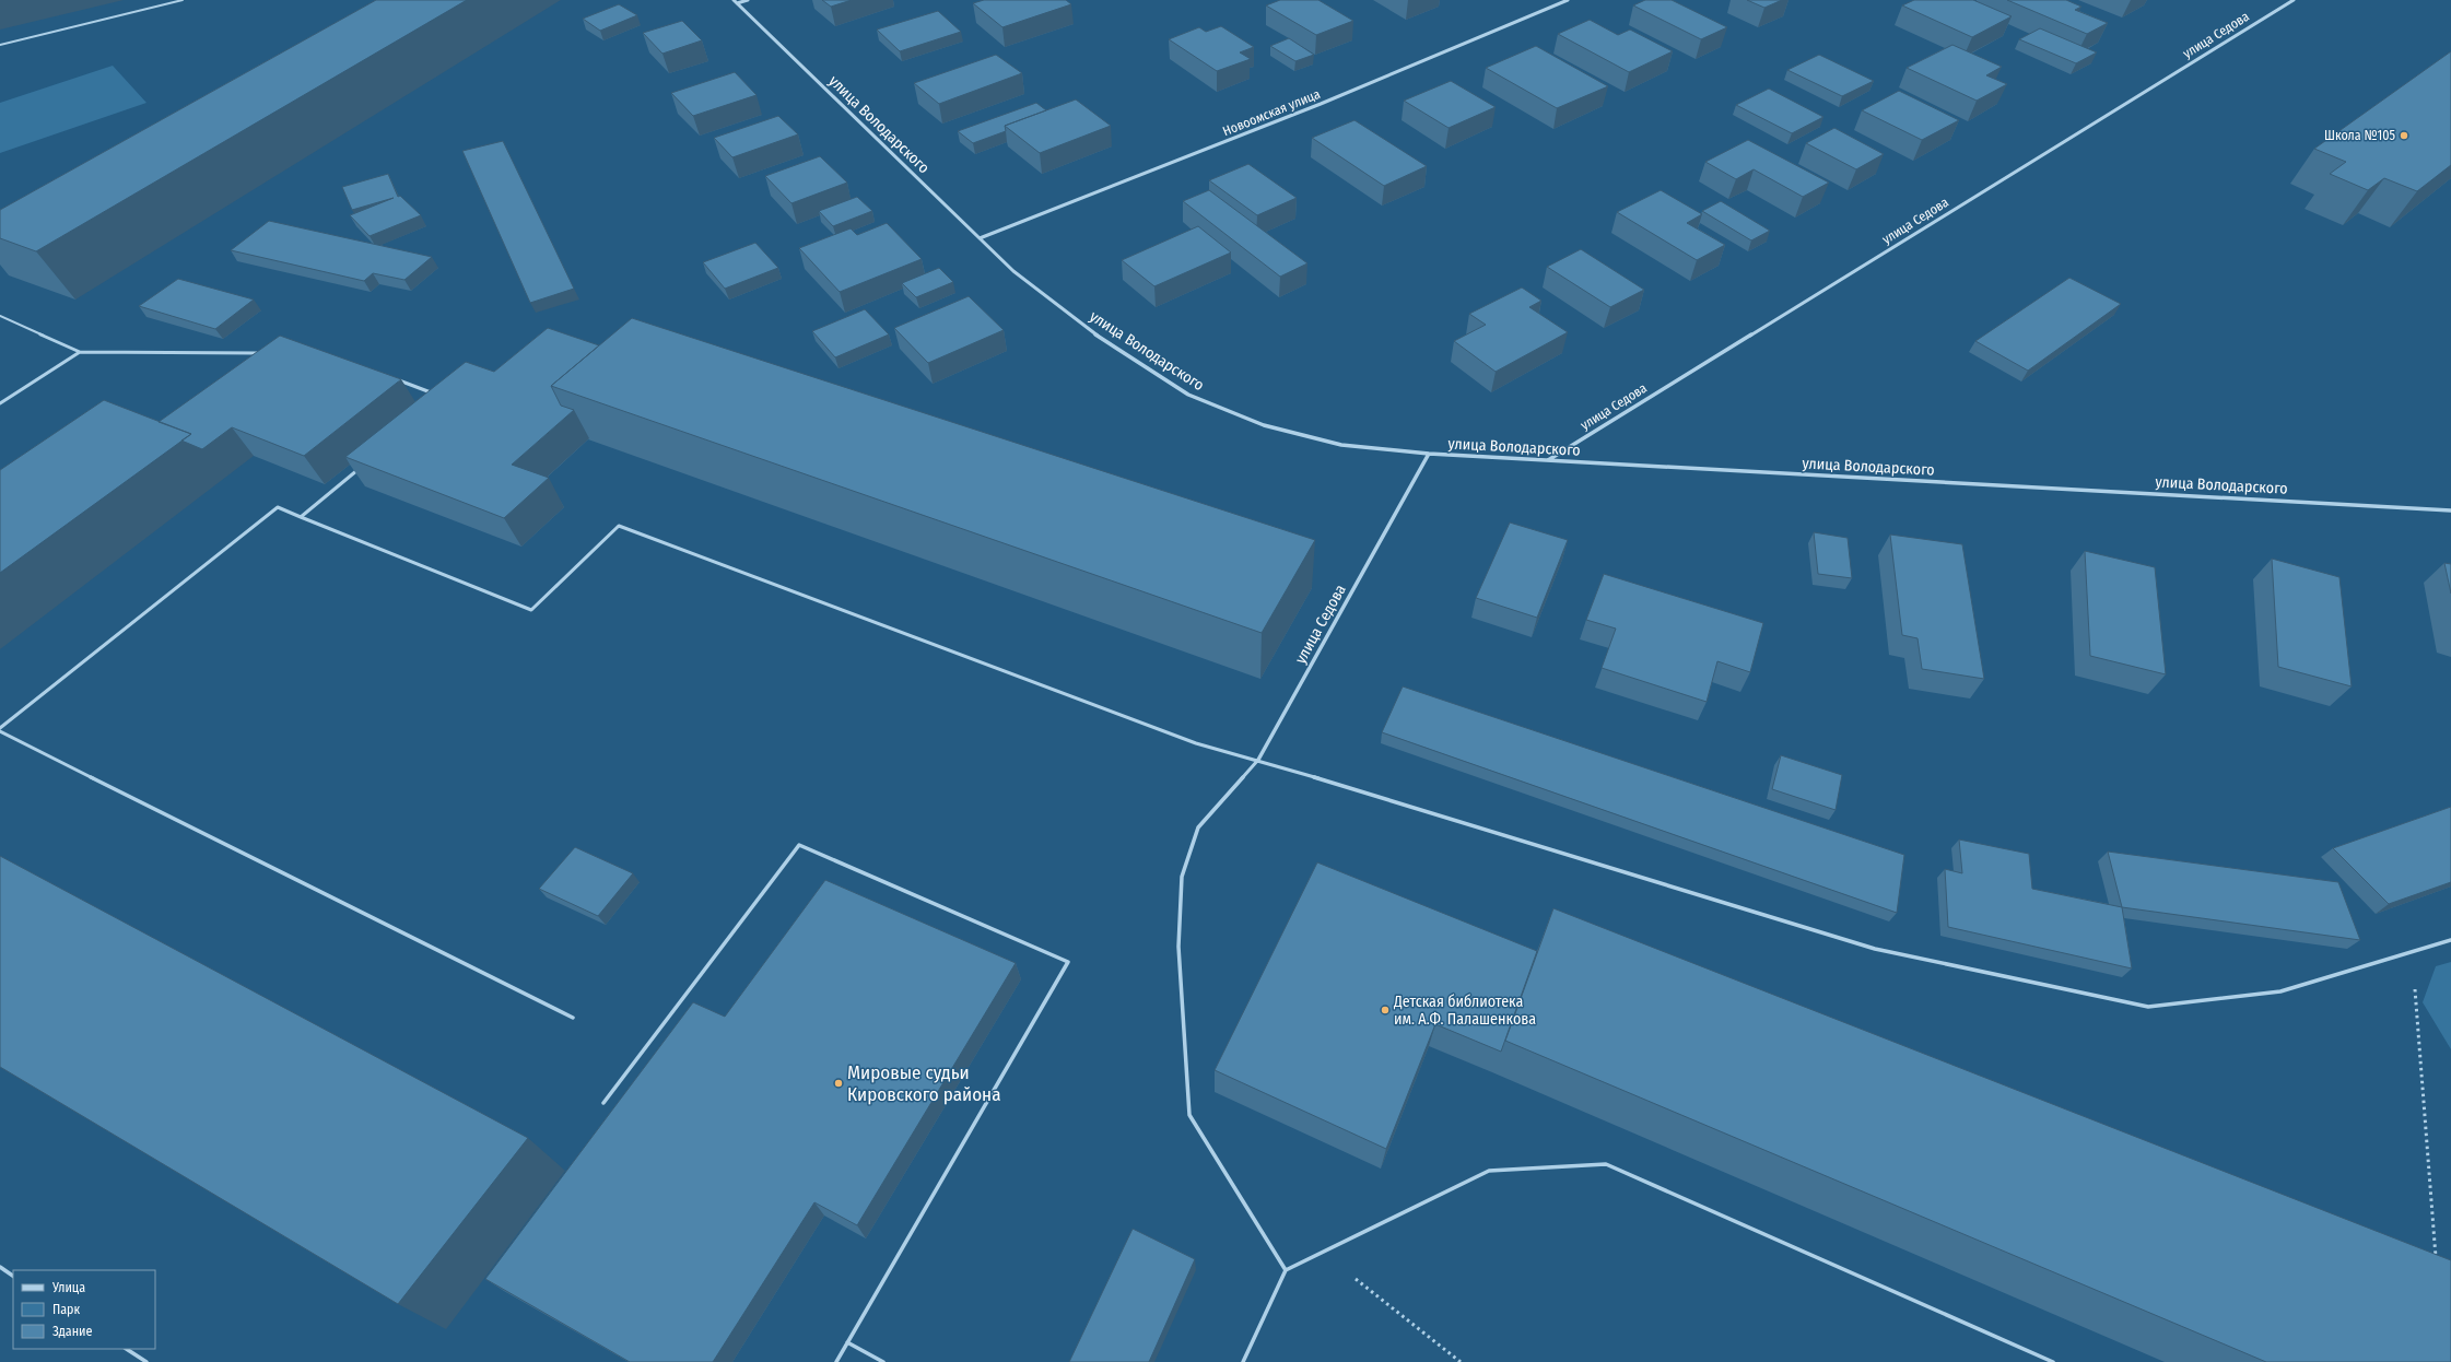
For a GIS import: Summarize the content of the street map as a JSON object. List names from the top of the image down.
{
  "streets": {
    "street": ["улица Седова", "Новоомская улица", "улица Володарского"]
  },
  "crossings": [
    ["улица Седова", "улица Володарского"],
    ["Новоомская улица", "улица Володарского"]
  ],
  "places": ["Школа №105", "Детская библиотека им. А.Ф. Палашенкова", "Мировые судьи Кировского района"],
  "legend": ["Улица", "Парк", "Здание"]
}
